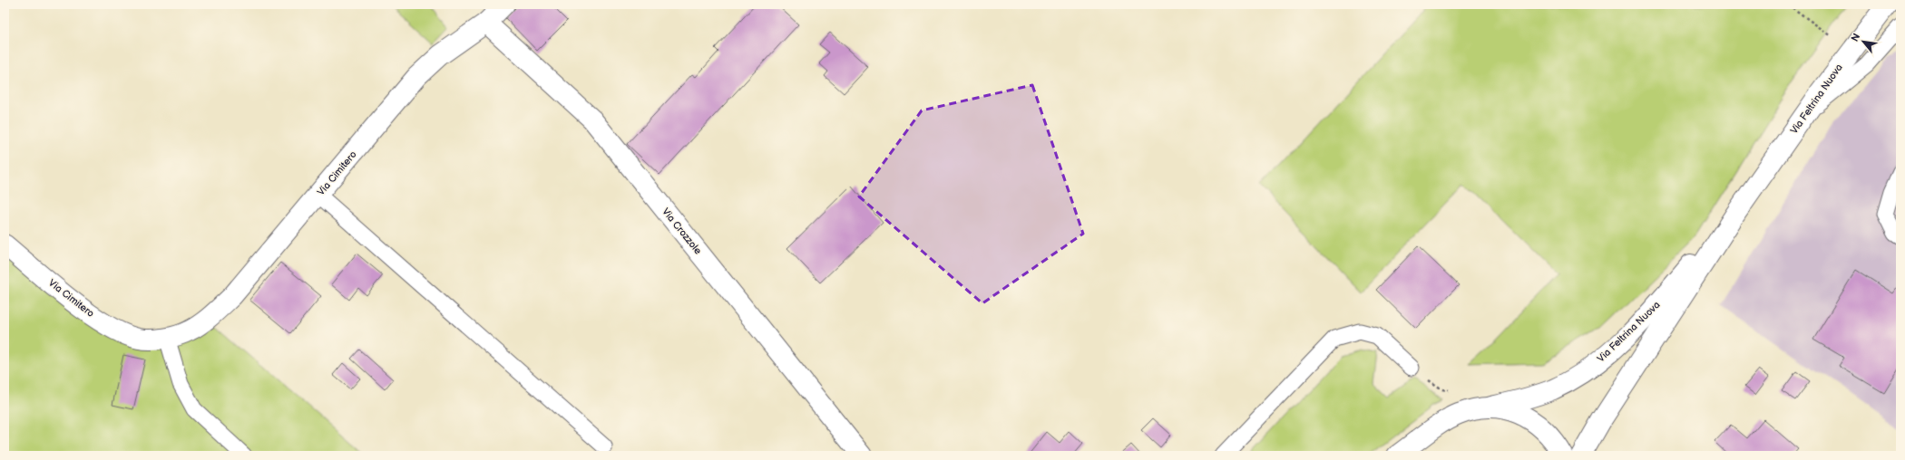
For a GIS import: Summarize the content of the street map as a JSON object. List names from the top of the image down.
{
  "streets": {
    "street": ["Via Feltrina Nuova", "Via Cimitero", "Via Crozzole"]
  },
  "crossings": [
    ["Via Cimitero", "Via Crozzole"]
  ],
  "north": "top left"
}
